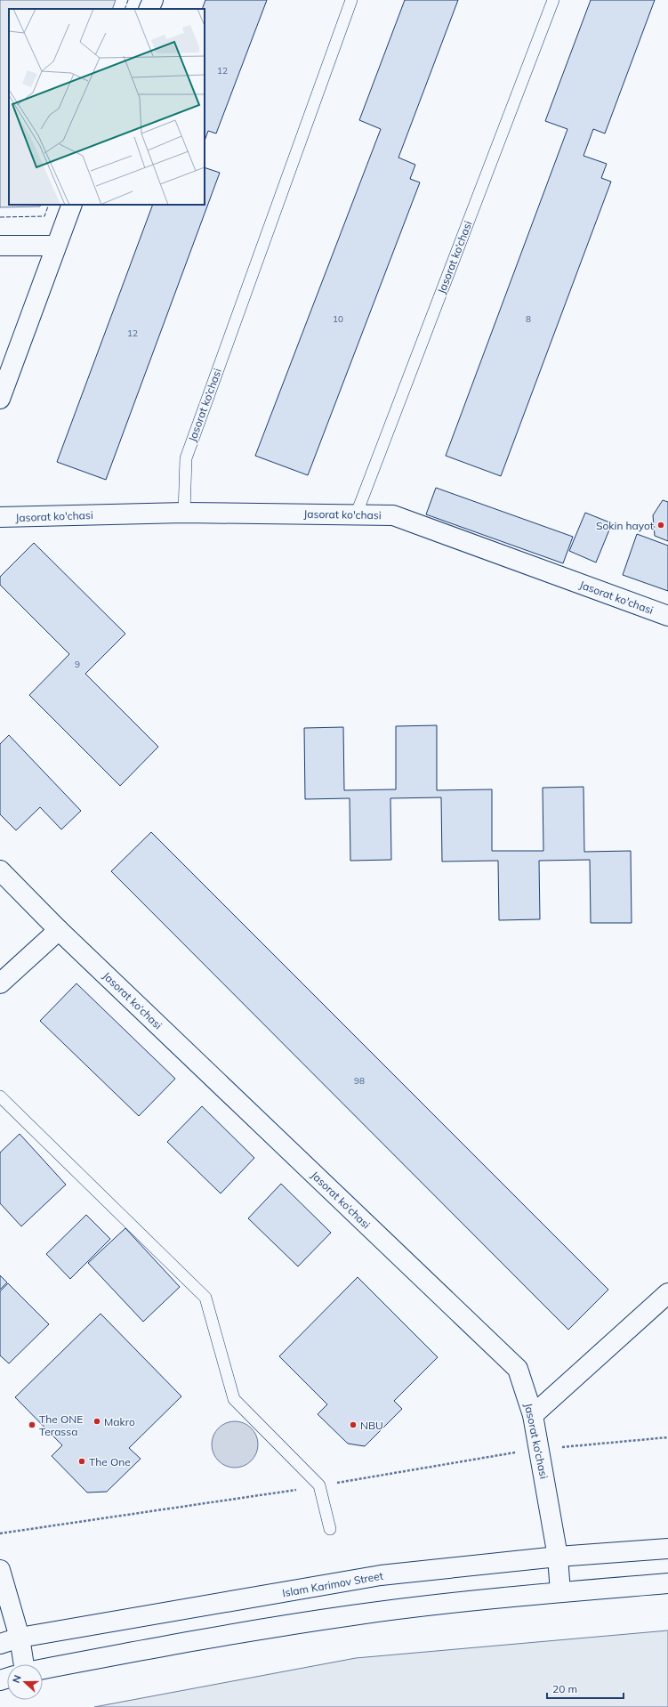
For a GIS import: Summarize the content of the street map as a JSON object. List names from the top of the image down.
{
  "streets": {
    "street": ["Jasorat ko‘chasi", "Jasorat ko'chasi", "Islam Karimov Street"]
  },
  "crossings": [
    ["Jasorat ko‘chasi", "Jasorat ko'chasi"],
    ["Jasorat ko‘chasi", "Islam Karimov Street"]
  ],
  "places": [
    "Sokin hayot",
    "Makro",
    "The ONE Terassa",
    "NBU",
    "The One"
  ],
  "house_numbers": [
    "12",
    "10",
    "8",
    "12",
    "9",
    "98"
  ],
  "scale_bar": "20 m",
  "north": "left"
}
